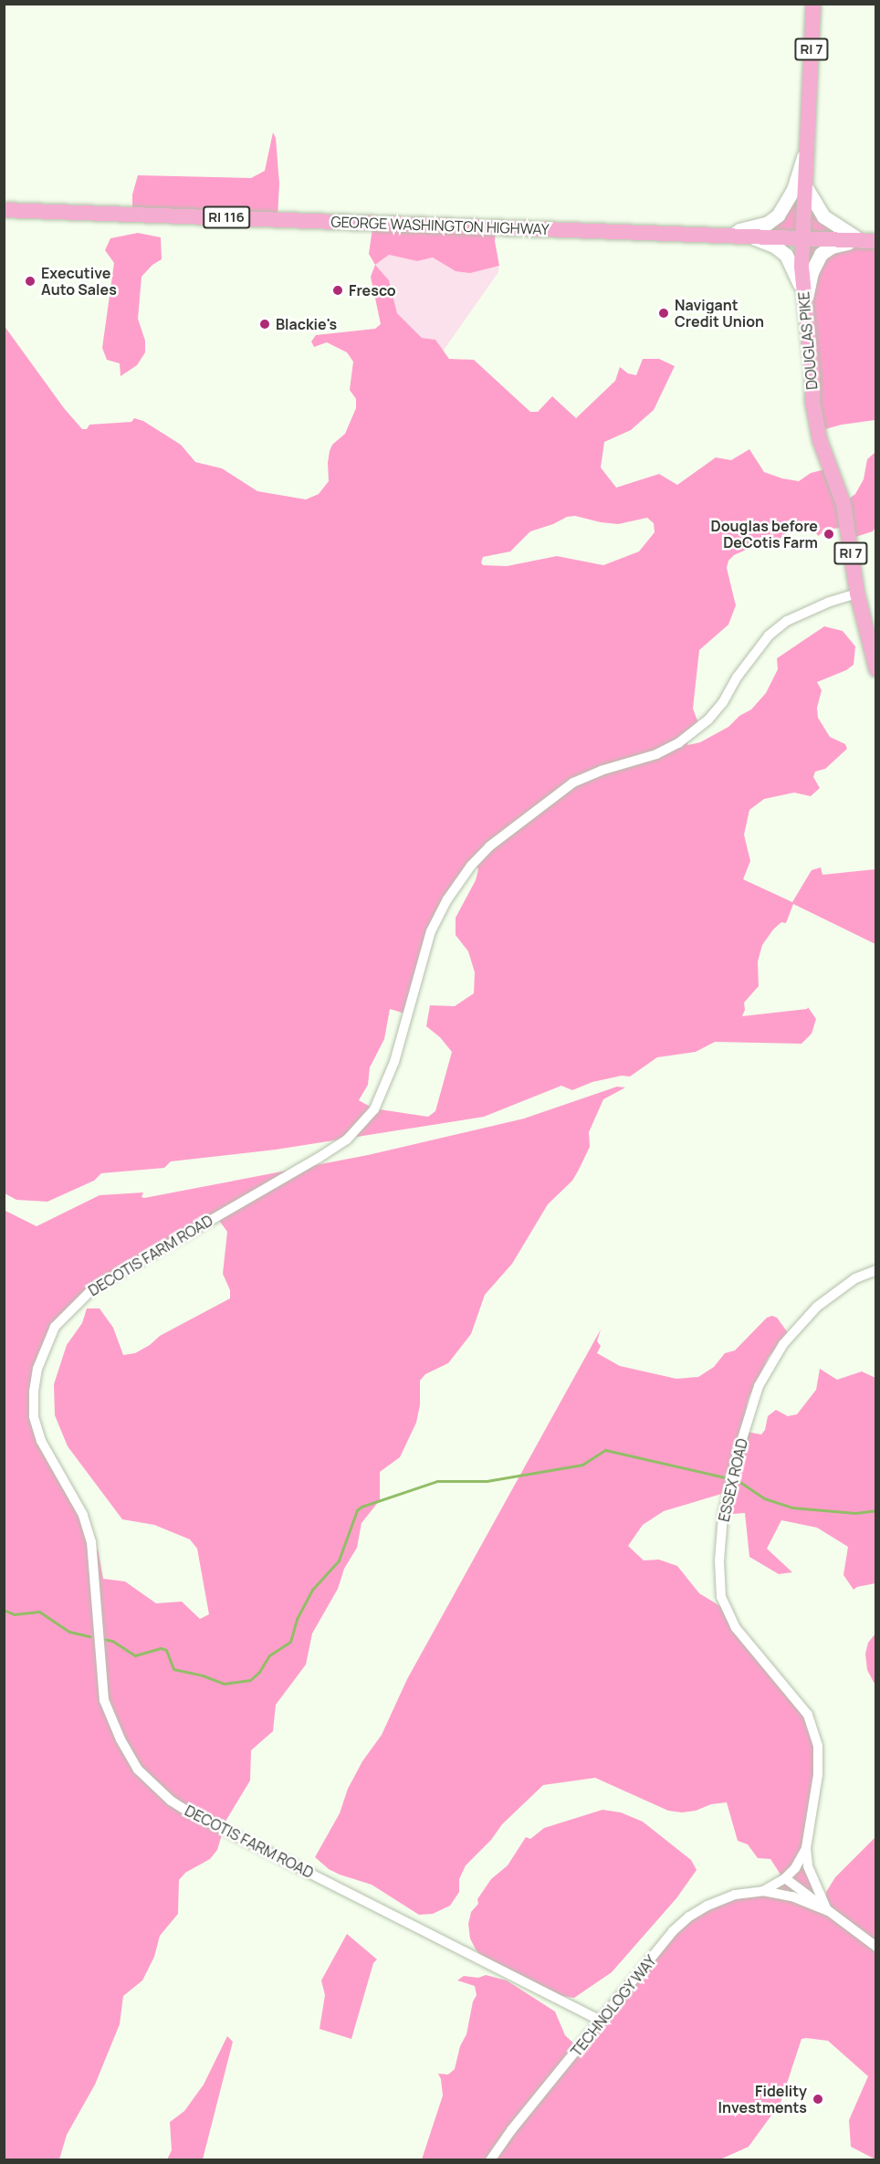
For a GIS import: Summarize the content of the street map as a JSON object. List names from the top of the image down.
{
  "streets": {
    "main road": [
      "RI 7",
      "RI 116",
      "GEORGE WASHINGTON HIGHWAY",
      "DOUGLAS PIKE"
    ],
    "street": ["DECOTIS FARM ROAD", "ESSEX ROAD", "TECHNOLOGY WAY"]
  },
  "crossings": [
    ["GEORGE WASHINGTON HIGHWAY", "DOUGLAS PIKE"],
    ["DOUGLAS PIKE", "DECOTIS FARM ROAD"],
    ["DECOTIS FARM ROAD", "TECHNOLOGY WAY"],
    ["ESSEX ROAD", "TECHNOLOGY WAY"]
  ],
  "places": [
    "Executive Auto Sales",
    "Fresco",
    "Navigant Credit Union",
    "Blackie's",
    "Douglas before DeCotis Farm",
    "Fidelity Investments"
  ]
}
